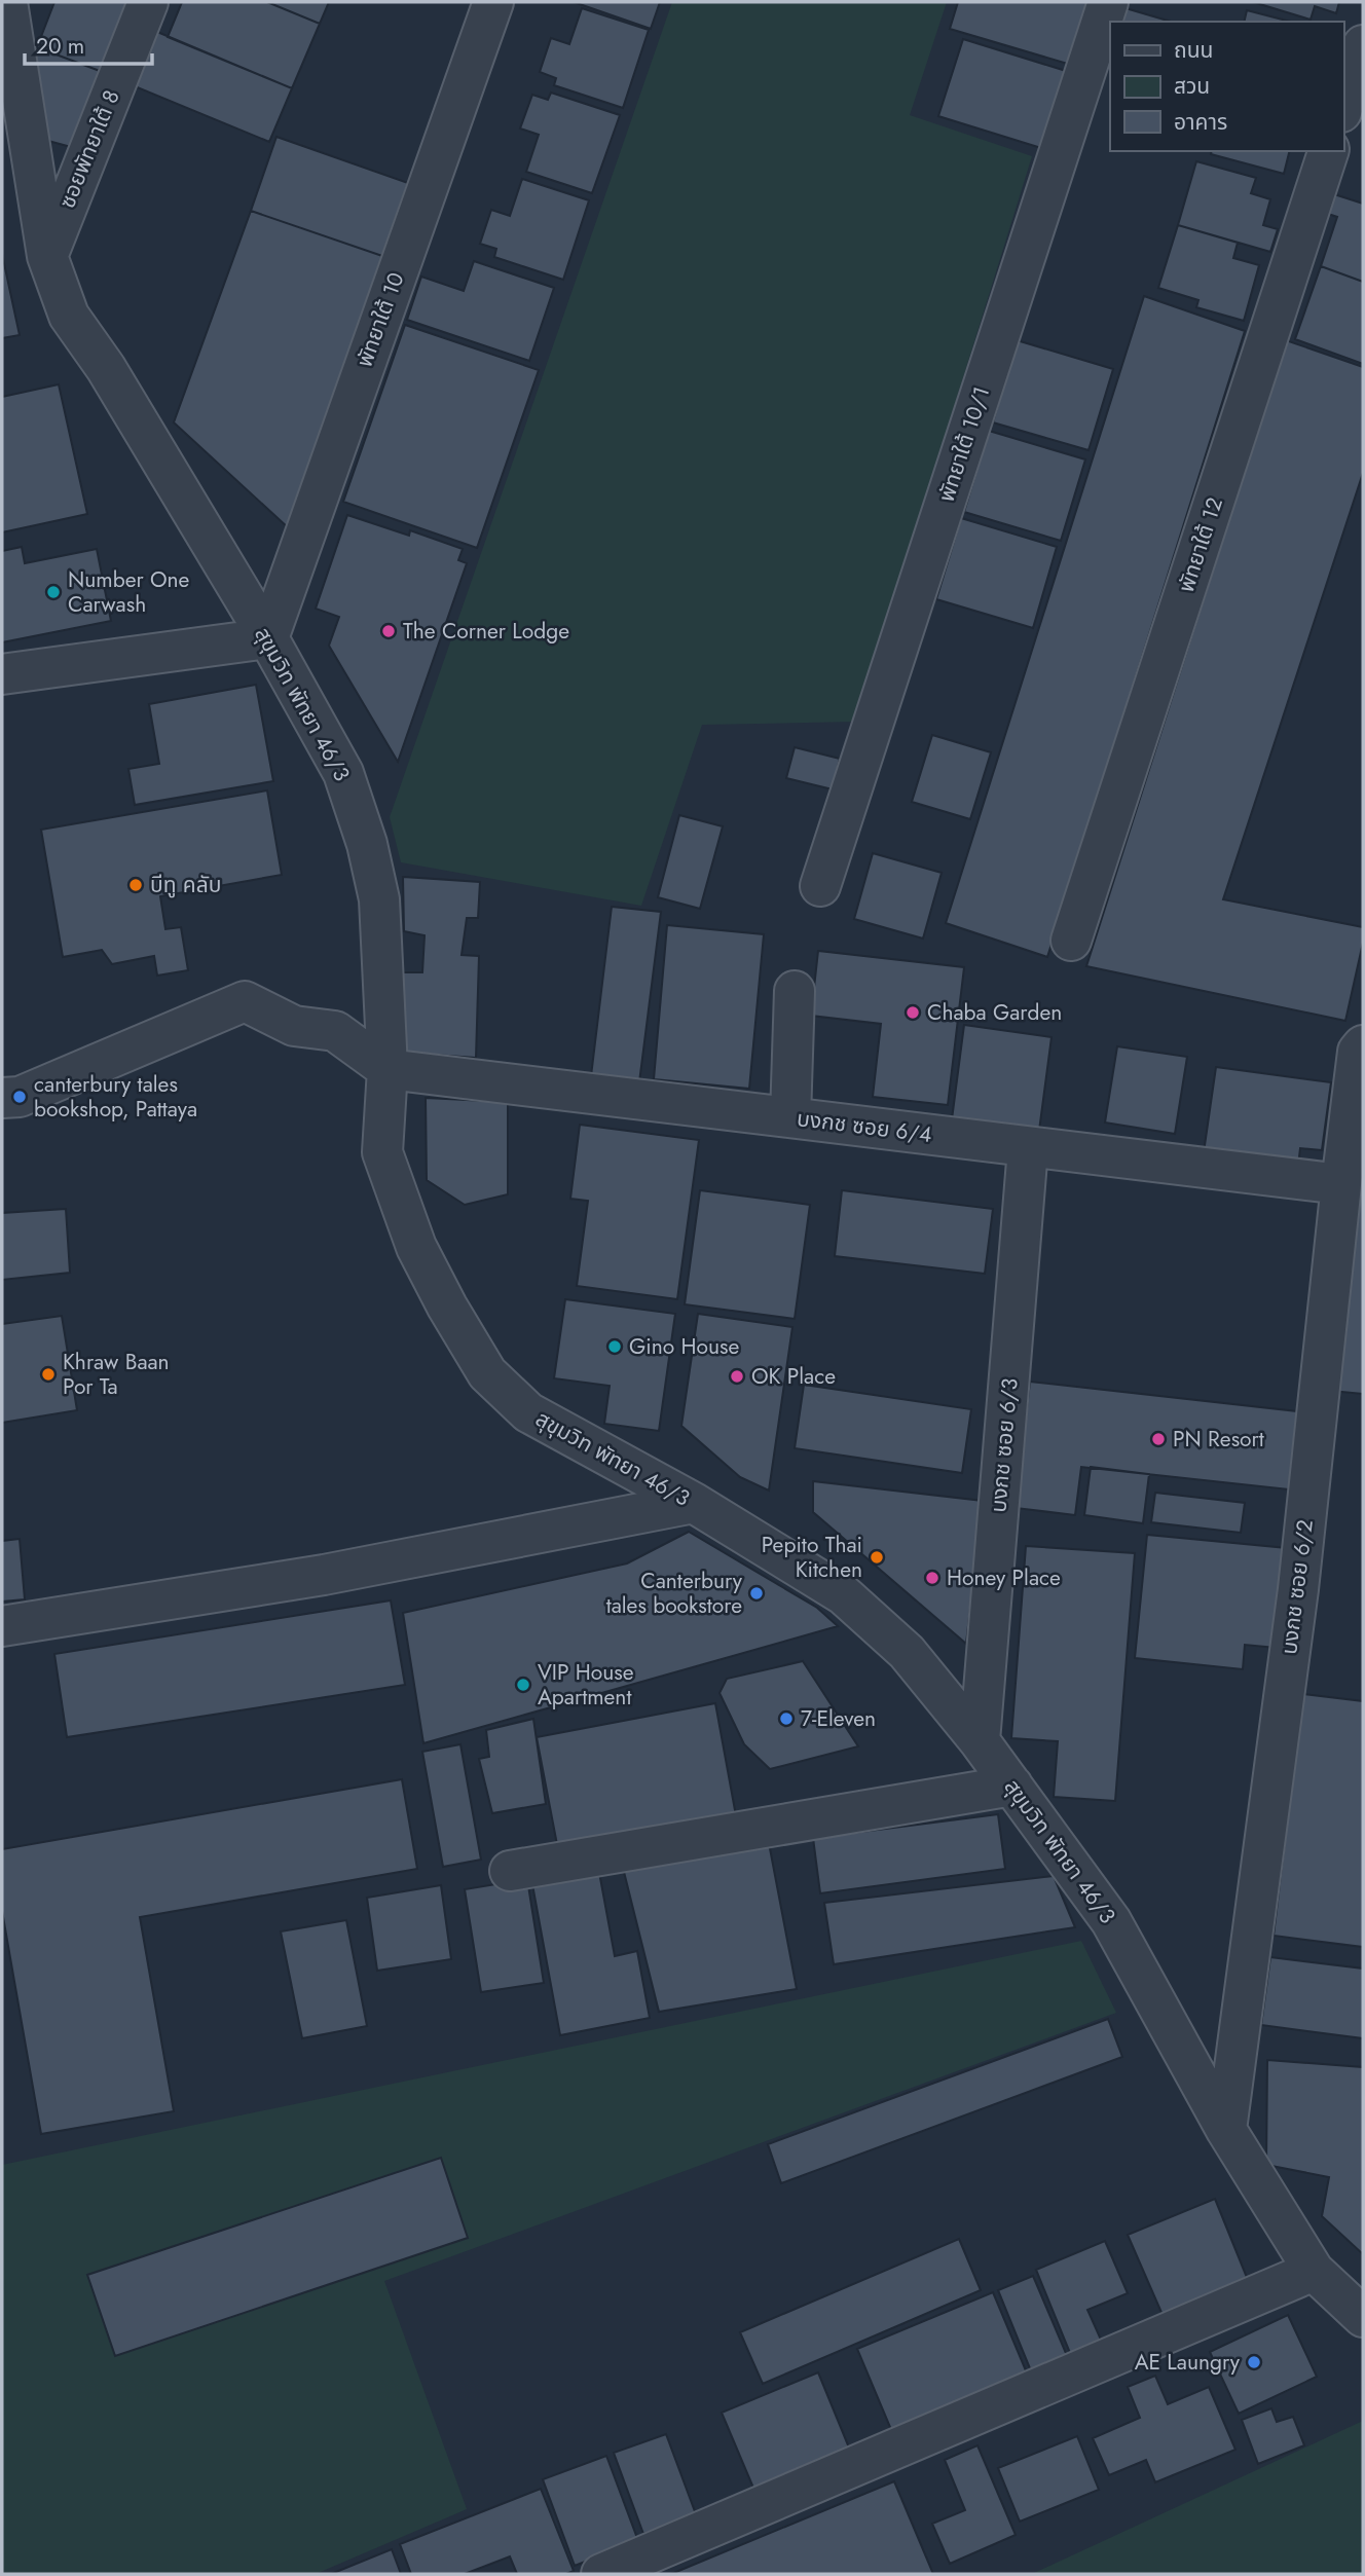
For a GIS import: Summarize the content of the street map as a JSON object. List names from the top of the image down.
{
  "streets": {
    "street": [
      "ซอยพัทยาใต้ 8",
      "พัทยาใต้ 10",
      "พัทยาใต้ 10/1",
      "พัทยาใต้ 12",
      "สุขุมวิท พัทยา 46/3",
      "บงกช ซอย 6/4",
      "บงกช ซอย 6/3",
      "บงกช ซอย 6/2"
    ]
  },
  "crossings": [
    ["ซอยพัทยาใต้ 8", "สุขุมวิท พัทยา 46/3"],
    ["พัทยาใต้ 10", "สุขุมวิท พัทยา 46/3"],
    ["สุขุมวิท พัทยา 46/3", "บงกช ซอย 6/4"],
    ["สุขุมวิท พัทยา 46/3", "บงกช ซอย 6/3"],
    ["สุขุมวิท พัทยา 46/3", "บงกช ซอย 6/2"],
    ["บงกช ซอย 6/4", "บงกช ซอย 6/3"],
    ["บงกช ซอย 6/4", "บงกช ซอย 6/2"]
  ],
  "places": [
    "Number One Carwash",
    "The Corner Lodge",
    "บีทู คลับ",
    "Chaba Garden",
    "canterbury tales bookshop, Pattaya",
    "Gino House",
    "Khraw Baan Por Ta",
    "OK Place",
    "PN Resort",
    "Pepito Thai Kitchen",
    "Honey Place",
    "Canterbury tales bookstore",
    "VIP House Apartment",
    "7-Eleven",
    "AE Laungry"
  ],
  "legend": ["ถนน", "สวน", "อาคาร"],
  "scale_bar": "20 m"
}
